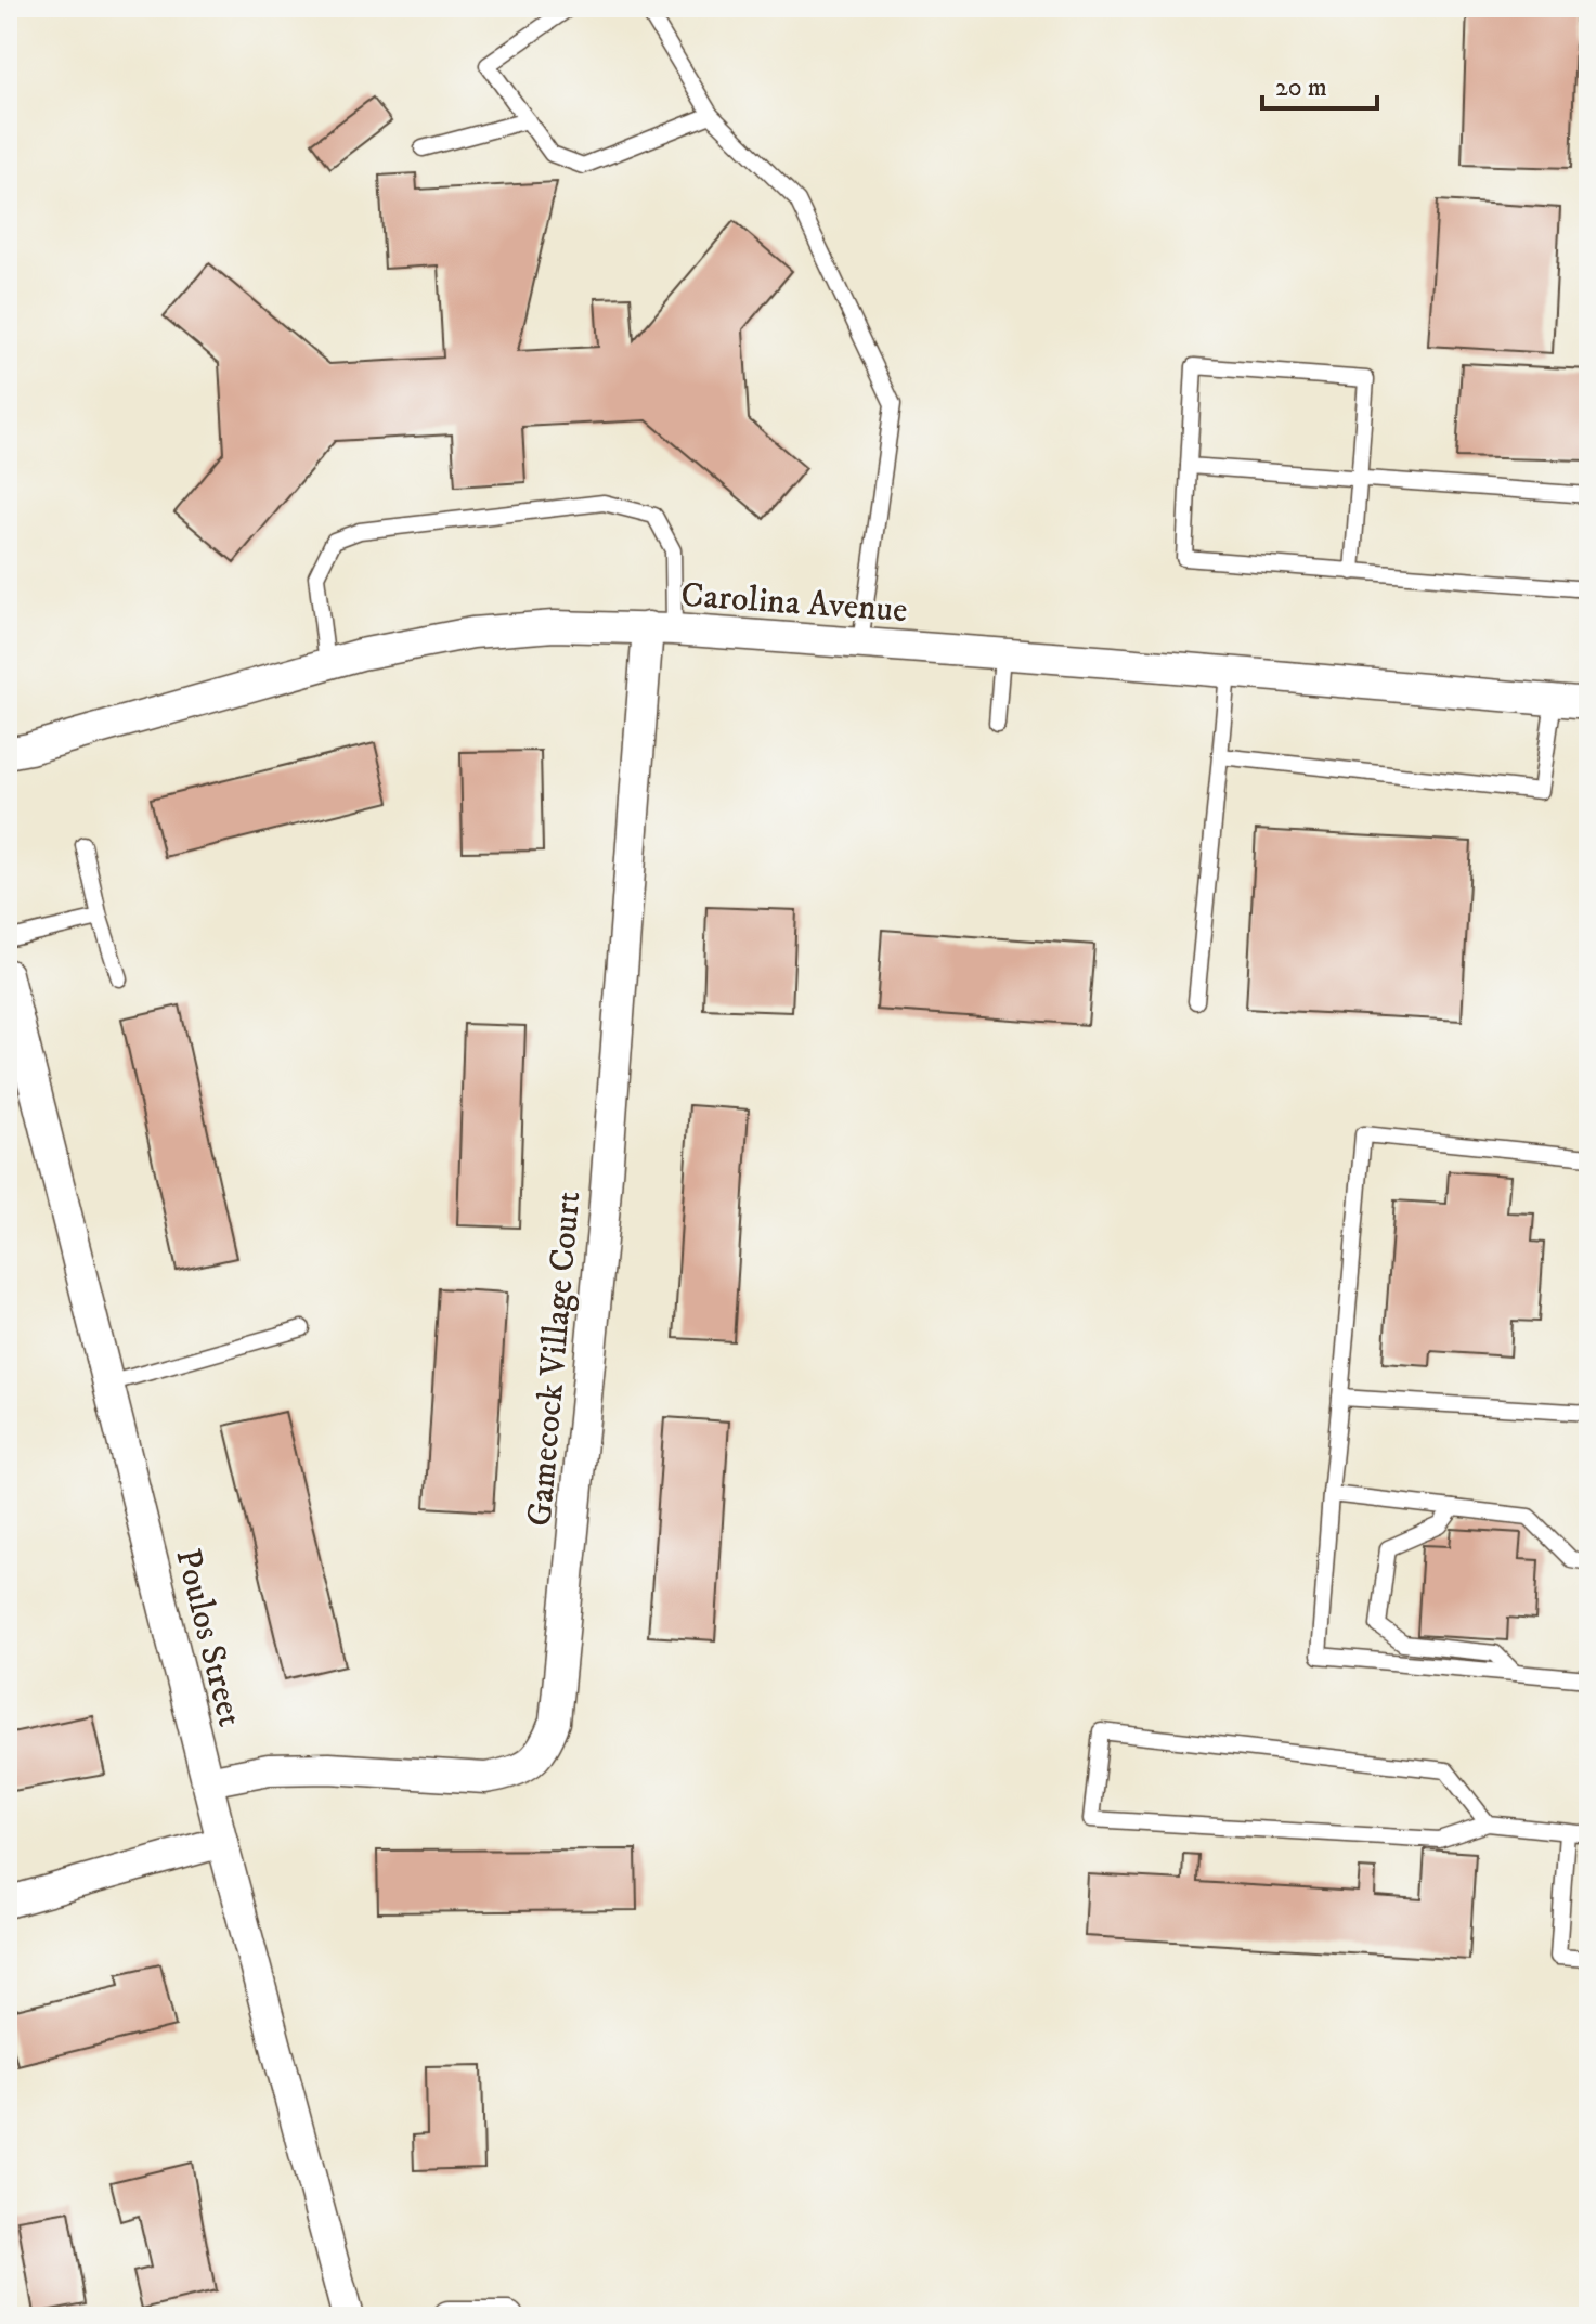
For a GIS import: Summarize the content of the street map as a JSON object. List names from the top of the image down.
{
  "streets": {
    "street": ["Carolina Avenue", "Gamecock Village Court", "Poulos Street"]
  },
  "crossings": [
    ["Carolina Avenue", "Gamecock Village Court"],
    ["Gamecock Village Court", "Poulos Street"]
  ],
  "scale_bar": "20 m"
}
